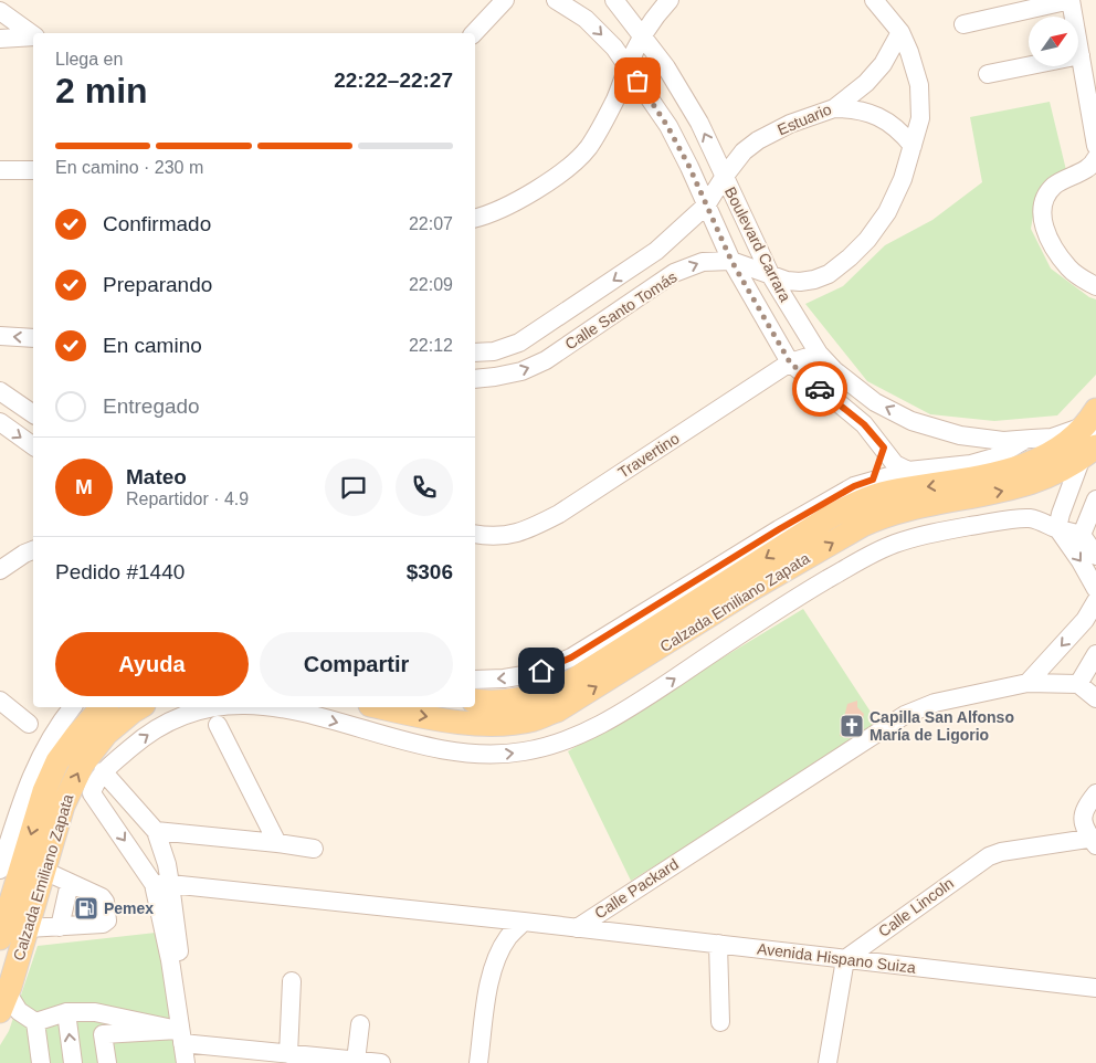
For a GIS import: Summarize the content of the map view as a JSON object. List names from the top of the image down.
{
  "streets": {
    "main road": ["Calzada Emiliano Zapata"],
    "street": [
      "Estuario",
      "Boulevard Carrara",
      "Calle Santo Tomás",
      "Travertino",
      "Calle Packard",
      "Calle Lincoln",
      "Avenida Hispano Suiza"
    ]
  },
  "crossings": [
    ["Estuario", "Boulevard Carrara"],
    ["Estuario", "Calle Santo Tomás"],
    ["Boulevard Carrara", "Calle Santo Tomás"],
    ["Boulevard Carrara", "Travertino"],
    ["Boulevard Carrara", "Calzada Emiliano Zapata"],
    ["Calle Packard", "Avenida Hispano Suiza"],
    ["Calle Lincoln", "Avenida Hispano Suiza"]
  ],
  "places": {
    "church": ["Capilla San Alfonso María de Ligorio"],
    "fuel station": ["Pemex"]
  },
  "north": "top right",
  "page": {
    "heading": ["2 min", "Llega en", "22:22–22:27"],
    "panel": [
      "Mateo",
      "Repartidor · 4.9",
      "Pedido #1440",
      "$306"
    ],
    "bar": "En camino · 230 m",
    "list": [
      ["Confirmado", "22:07"],
      ["Preparando", "22:09"],
      ["En camino", "22:12"],
      "Entregado"
    ],
    "round": "M",
    "buttons": ["Ayuda", "Compartir"]
  }
}
